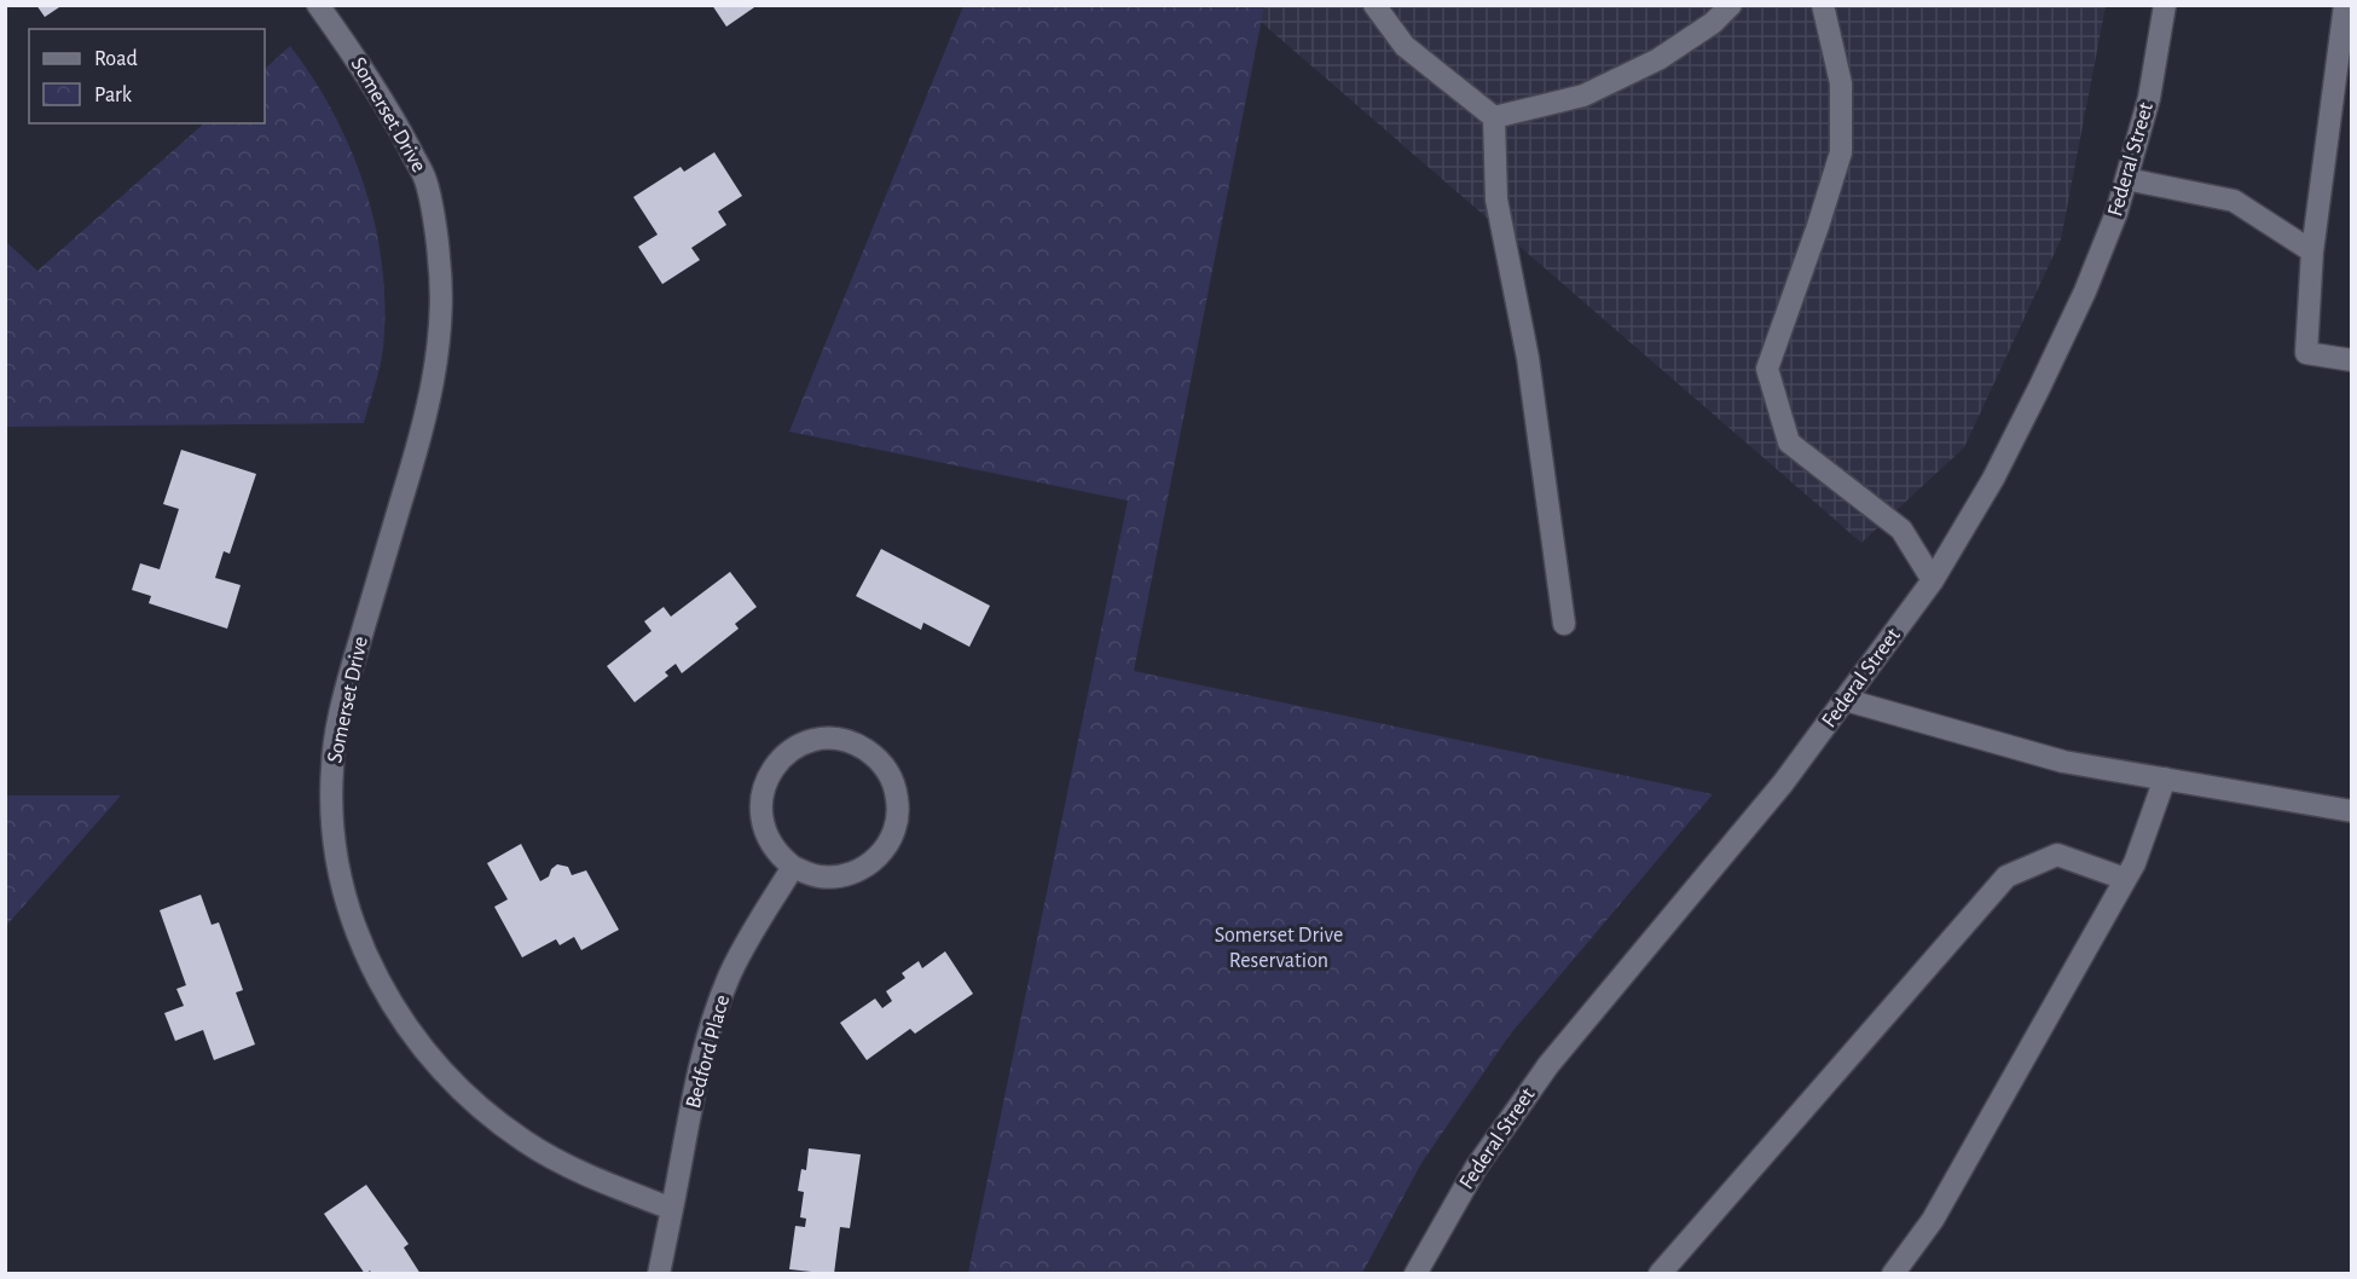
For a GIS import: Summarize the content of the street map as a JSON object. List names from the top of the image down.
{
  "streets": {
    "street": ["Somerset Drive", "Federal Street", "Bedford Place"]
  },
  "crossings": [
    ["Somerset Drive", "Bedford Place"]
  ],
  "parks": ["Somerset Drive Reservation"],
  "legend": ["Road", "Park"]
}
